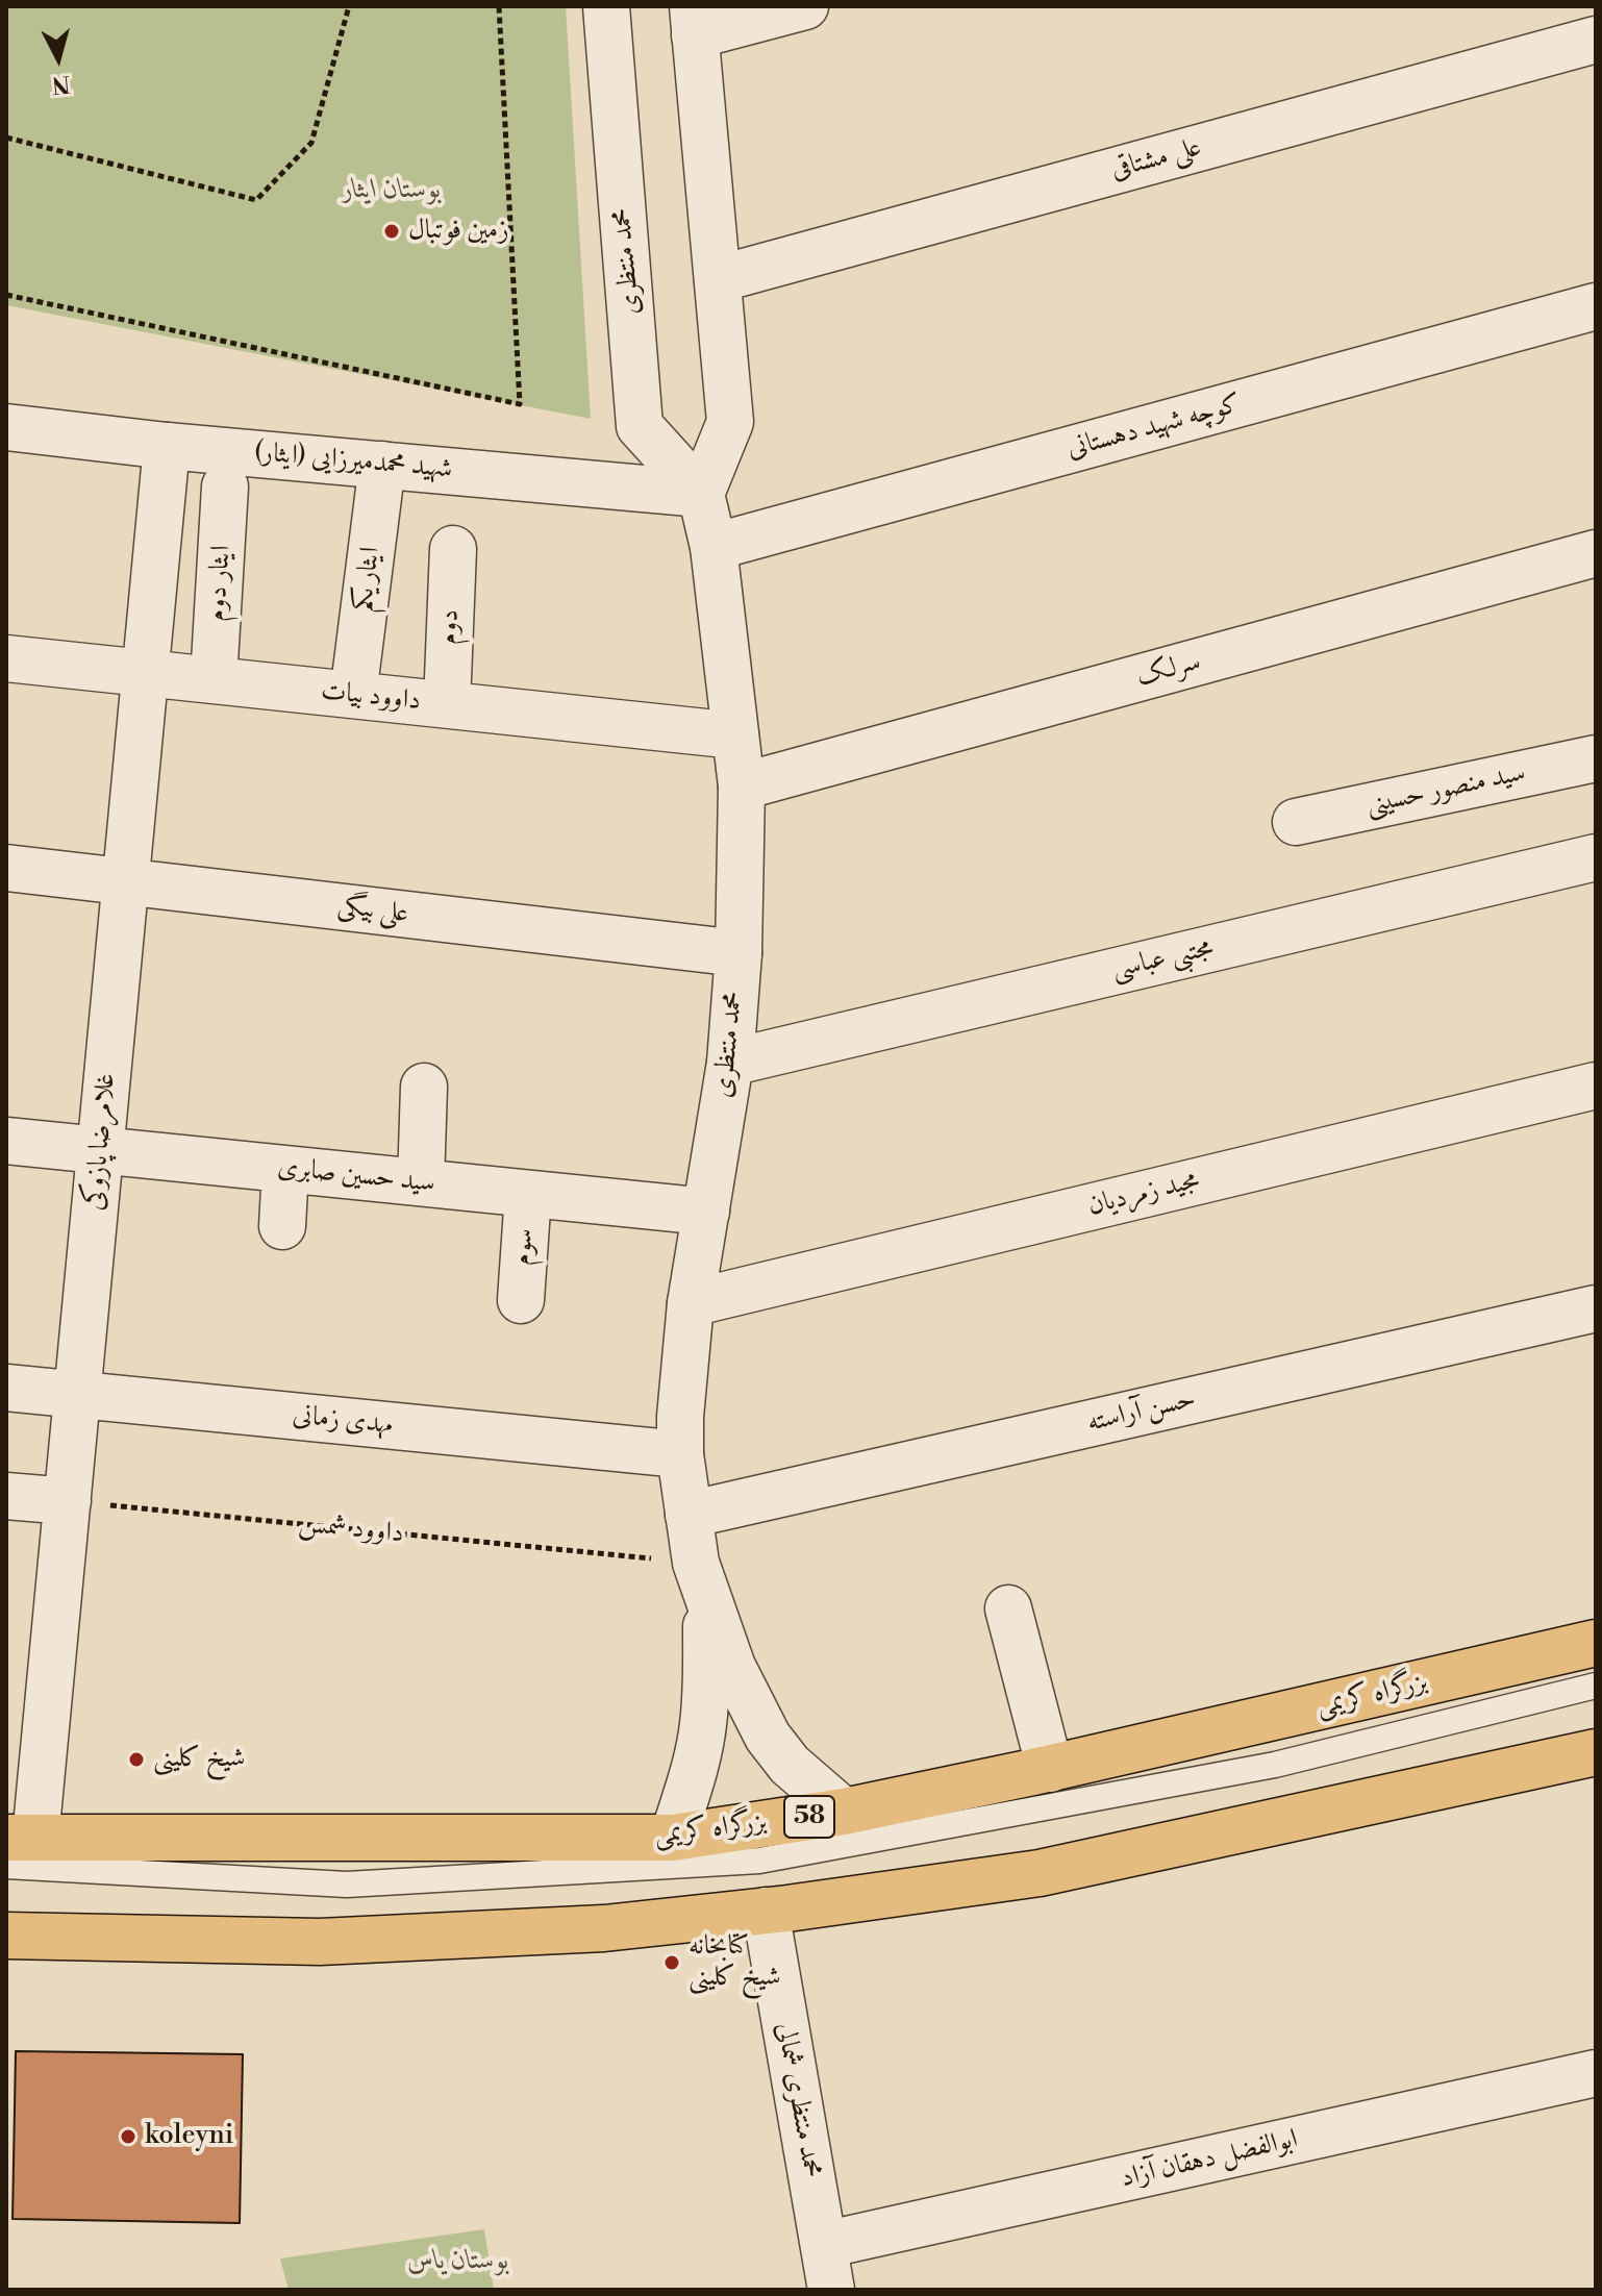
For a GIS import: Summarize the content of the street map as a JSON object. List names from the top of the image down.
{
  "streets": {
    "highway": ["بزرگراه کریمی", "58"],
    "street": [
      "علی مشتاقی",
      "محمد منتظری",
      "کوچه شهید دهستانی",
      "شهید محمدمیرزایی (ایثار)",
      "ایثار یکم",
      "ایثار دوم",
      "دوم",
      "سرلک",
      "داوود بیات",
      "سید منصور حسینی",
      "علی بیگی",
      "مجتبی عباسی",
      "غلامرضا پازوکی",
      "سید حسین صابری",
      "مجید زمردیان",
      "سوم",
      "حسن آراسته",
      "مهدی زمانی",
      "محمد منتظری شمالی",
      "ابوالفضل دهقان آزاد"
    ],
    "path": ["داوود شمس"]
  },
  "crossings": [
    ["محمد منتظری", "کوچه شهید دهستانی"],
    ["محمد منتظری", "شهید محمدمیرزایی (ایثار)"],
    ["محمد منتظری", "سرلک"],
    ["محمد منتظری", "داوود بیات"],
    ["محمد منتظری", "علی بیگی"],
    ["محمد منتظری", "مجتبی عباسی"],
    ["محمد منتظری", "سید حسین صابری"],
    ["محمد منتظری", "مجید زمردیان"],
    ["محمد منتظری", "حسن آراسته"],
    ["محمد منتظری", "مهدی زمانی"],
    ["محمد منتظری", "داوود شمس"],
    ["محمد منتظری", "بزرگراه کریمی"],
    ["شهید محمدمیرزایی (ایثار)", "ایثار یکم"],
    ["شهید محمدمیرزایی (ایثار)", "غلامرضا پازوکی"],
    ["ایثار یکم", "داوود بیات"],
    ["ایثار دوم", "داوود بیات"],
    ["دوم", "داوود بیات"],
    ["داوود بیات", "غلامرضا پازوکی"],
    ["علی بیگی", "غلامرضا پازوکی"],
    ["غلامرضا پازوکی", "سید حسین صابری"],
    ["غلامرضا پازوکی", "مهدی زمانی"],
    ["غلامرضا پازوکی", "داوود شمس"],
    ["غلامرضا پازوکی", "بزرگراه کریمی"],
    ["سید حسین صابری", "سوم"],
    ["محمد منتظری شمالی", "ابوالفضل دهقان آزاد"]
  ],
  "parks": ["بوستان ایثار", "بوستان یاس"],
  "places": [
    "زمین فوتبال",
    "شیخ کلینی",
    "کتابخانه شیخ کلینی",
    "koleyni"
  ],
  "north": "bottom"
}
